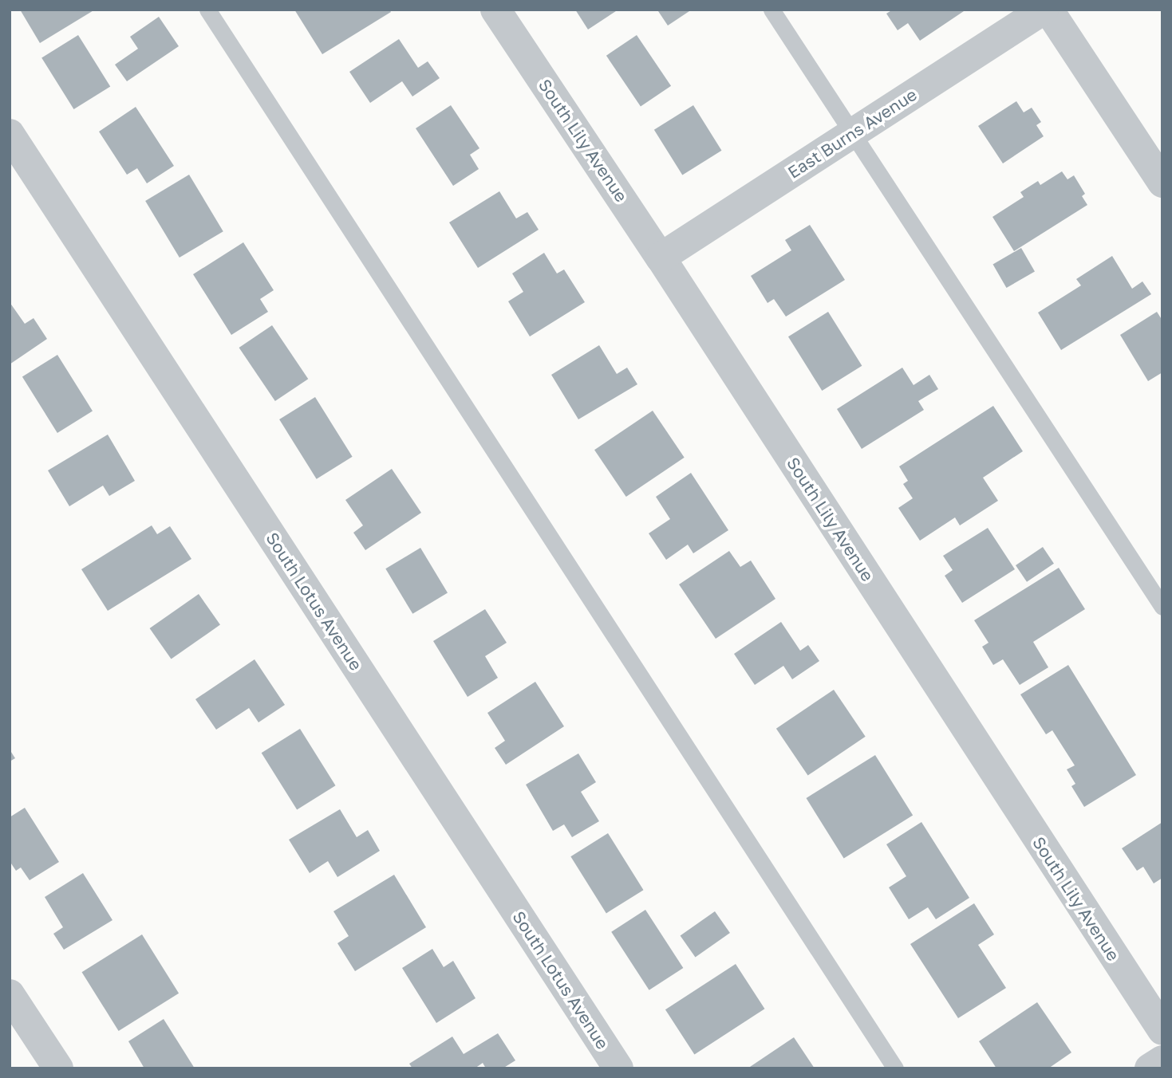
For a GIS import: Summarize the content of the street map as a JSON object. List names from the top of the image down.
{
  "streets": {
    "street": ["East Burns Avenue", "South Lily Avenue", "South Lotus Avenue"]
  },
  "crossings": [
    ["East Burns Avenue", "South Lily Avenue"]
  ]
}
